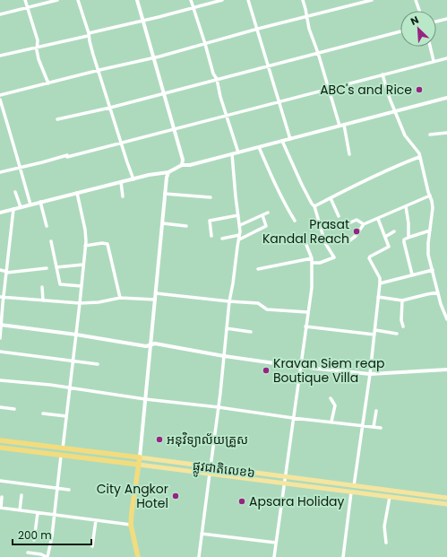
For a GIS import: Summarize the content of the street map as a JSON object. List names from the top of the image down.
{
  "streets": {
    "highway": ["ផ្លូវជាតិលេខ៦"]
  },
  "places": [
    "ABC's and Rice",
    "Prasat Kandal Reach",
    "Kravan Siem reap Boutique Villa",
    "អនុវិទ្យាល័យគ្រួស",
    "City Angkor Hotel",
    "Apsara Holiday"
  ],
  "scale_bar": "200 m",
  "north": "top left"
}
